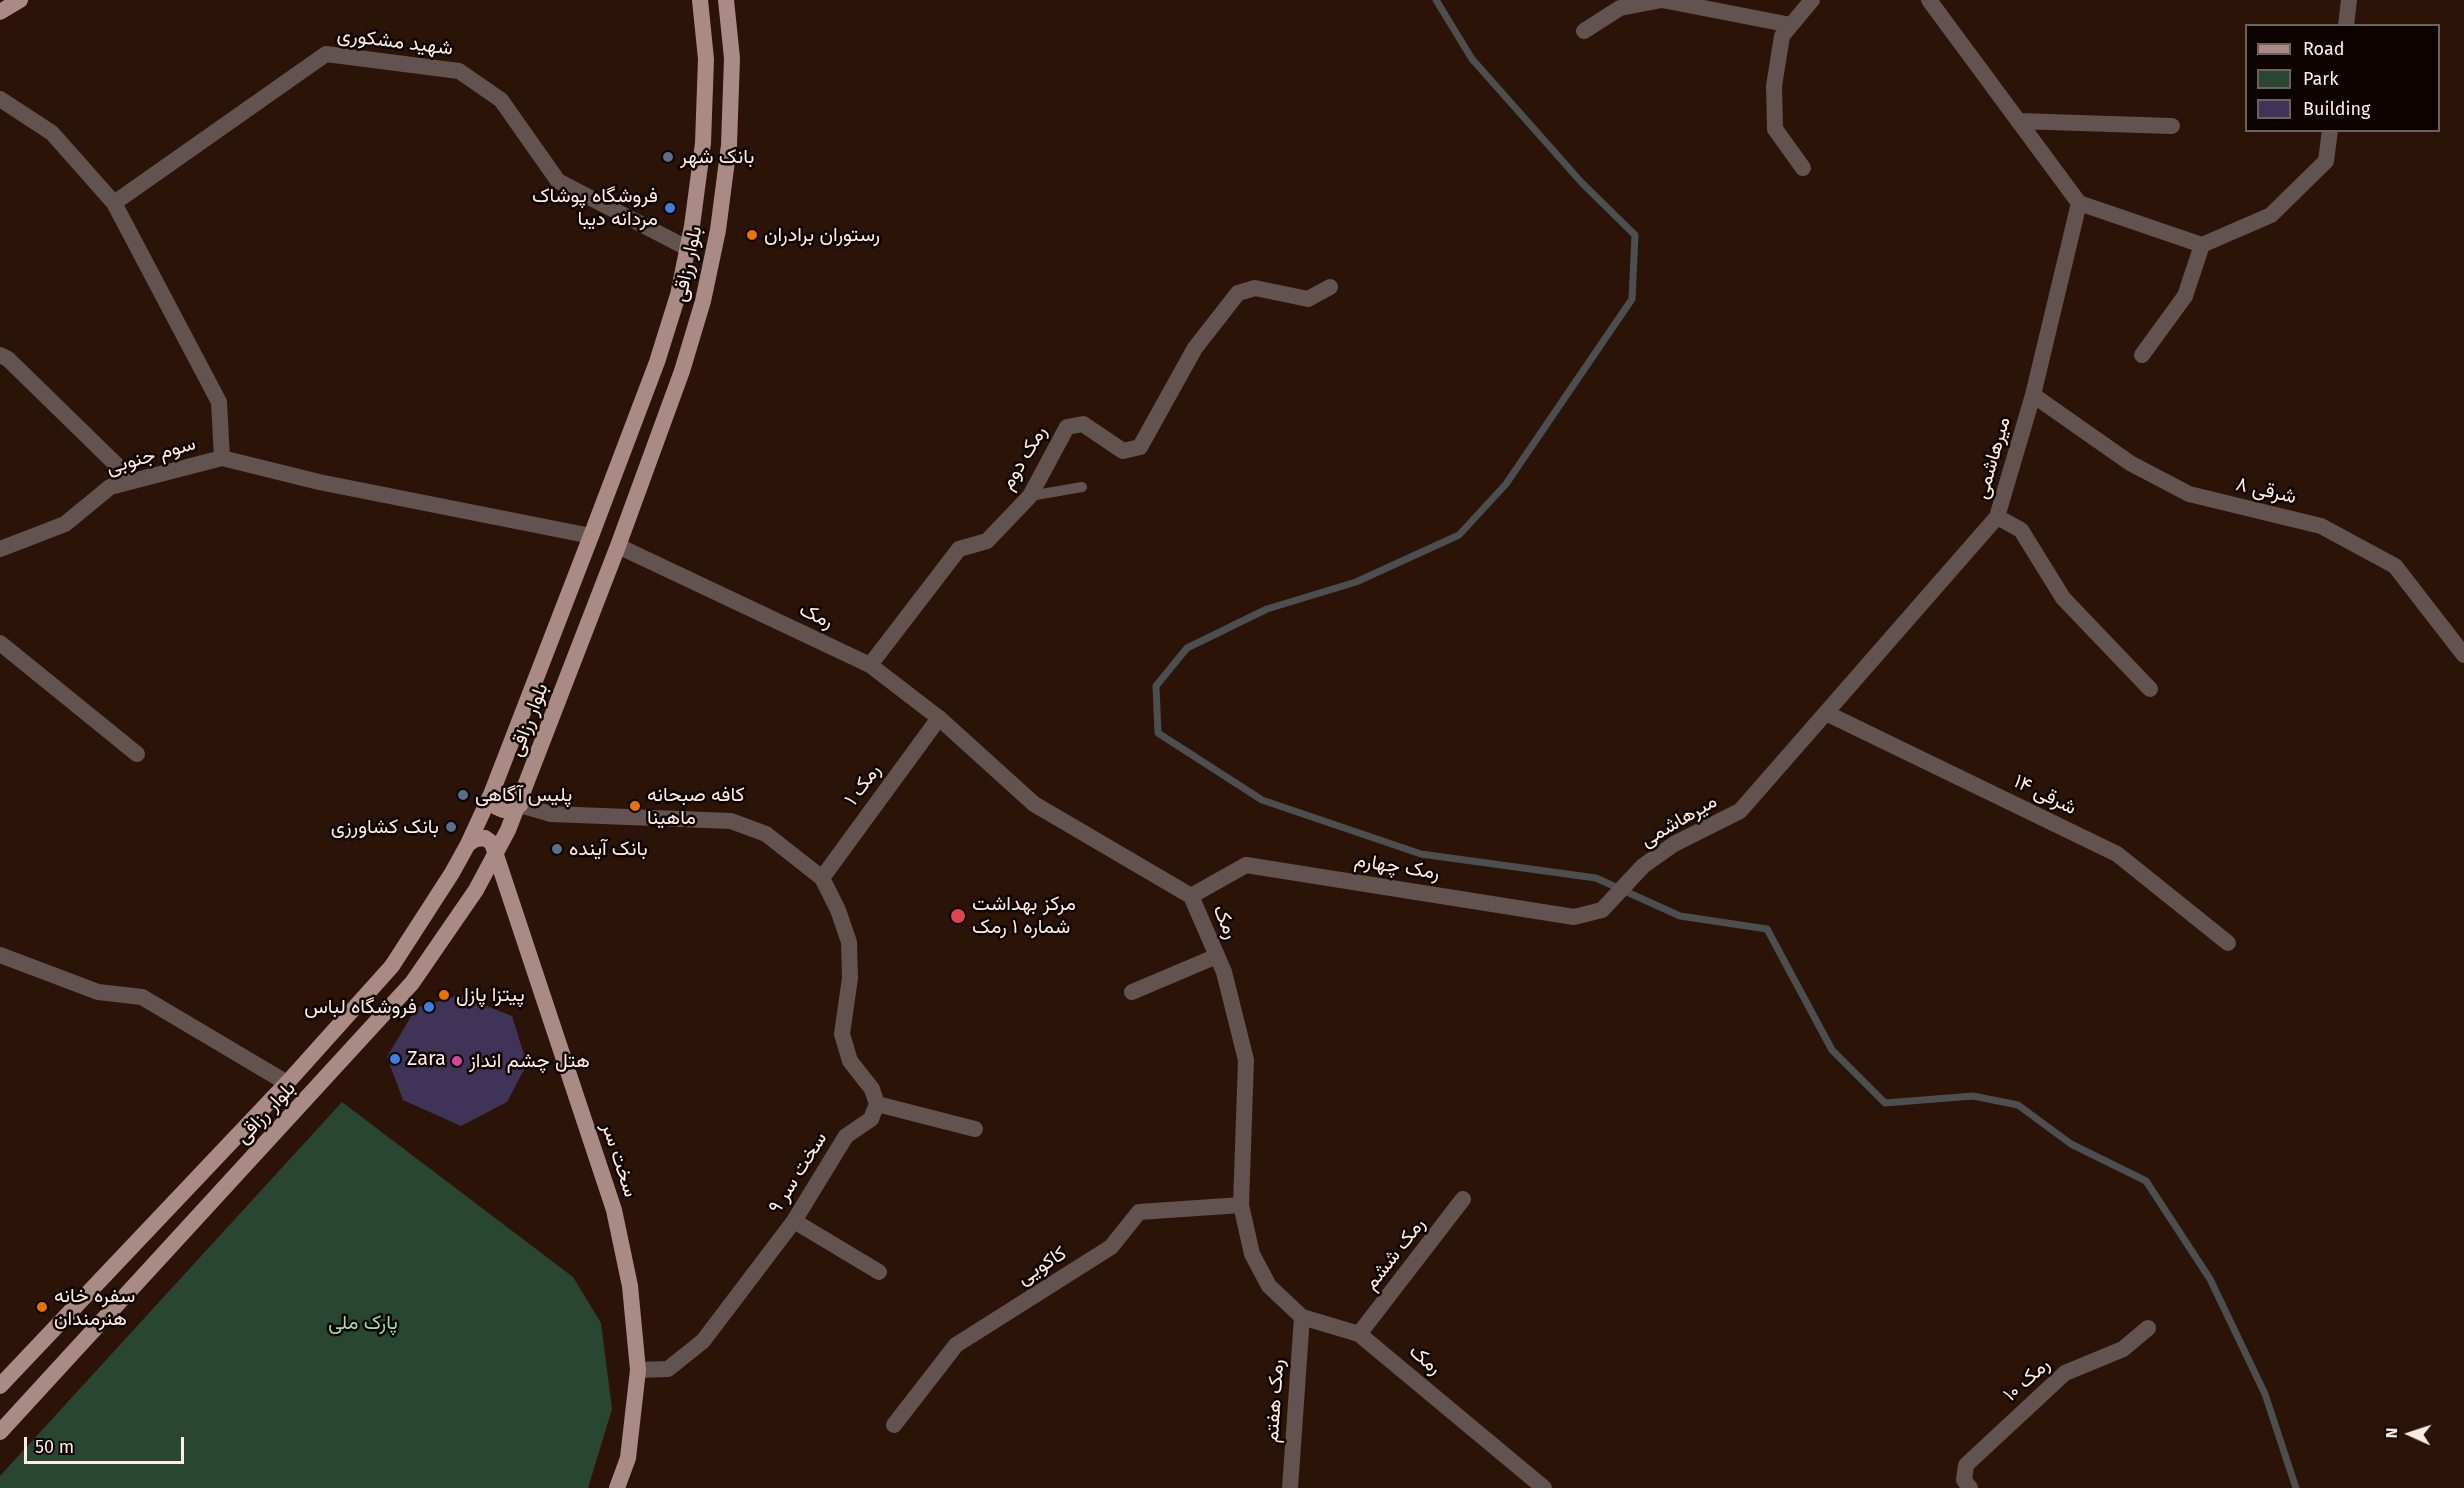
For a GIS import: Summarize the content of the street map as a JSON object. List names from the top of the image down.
{
  "streets": {
    "main road": ["بلوار رزاقی", "سخت سر"],
    "street": [
      "شهید مشکوری",
      "سوم جنوبی",
      "رمک دوم",
      "میرهاشمی",
      "شرقی ۸",
      "رمک",
      "رمک ۱",
      "شرقی ۱۴",
      "رمک چهارم",
      "سخت سر ۹",
      "رمک ششم",
      "کاکویی",
      "رمک ۱۰",
      "رمک هفتم"
    ]
  },
  "crossings": [
    ["شهید مشکوری", "بلوار رزاقی"],
    ["بلوار رزاقی", "رمک"],
    ["بلوار رزاقی", "سخت سر"],
    ["رمک دوم", "رمک"],
    ["میرهاشمی", "شرقی ۸"],
    ["میرهاشمی", "شرقی ۱۴"],
    ["میرهاشمی", "رمک چهارم"],
    ["رمک", "رمک ۱"],
    ["رمک", "رمک چهارم"],
    ["رمک", "رمک ششم"],
    ["رمک", "کاکویی"],
    ["رمک", "رمک هفتم"],
    ["سخت سر", "سخت سر ۹"]
  ],
  "parks": ["پارک ملی"],
  "places": [
    "بانک شهر",
    "فروشگاه پوشاک مردانه دیبا",
    "رستوران برادران",
    "پلیس آگاهی",
    "کافه صبحانه ماهینا",
    "بانک کشاورزی",
    "بانک آینده",
    "مرکز بهداشت شماره ۱ رمک",
    "پیتزا پازل",
    "فروشگاه لباس",
    "Zara",
    "هتل چشم انداز",
    "سفره خانه هنرمندان"
  ],
  "legend": ["Road", "Park", "Building"],
  "scale_bar": "50 m",
  "north": "left"
}
